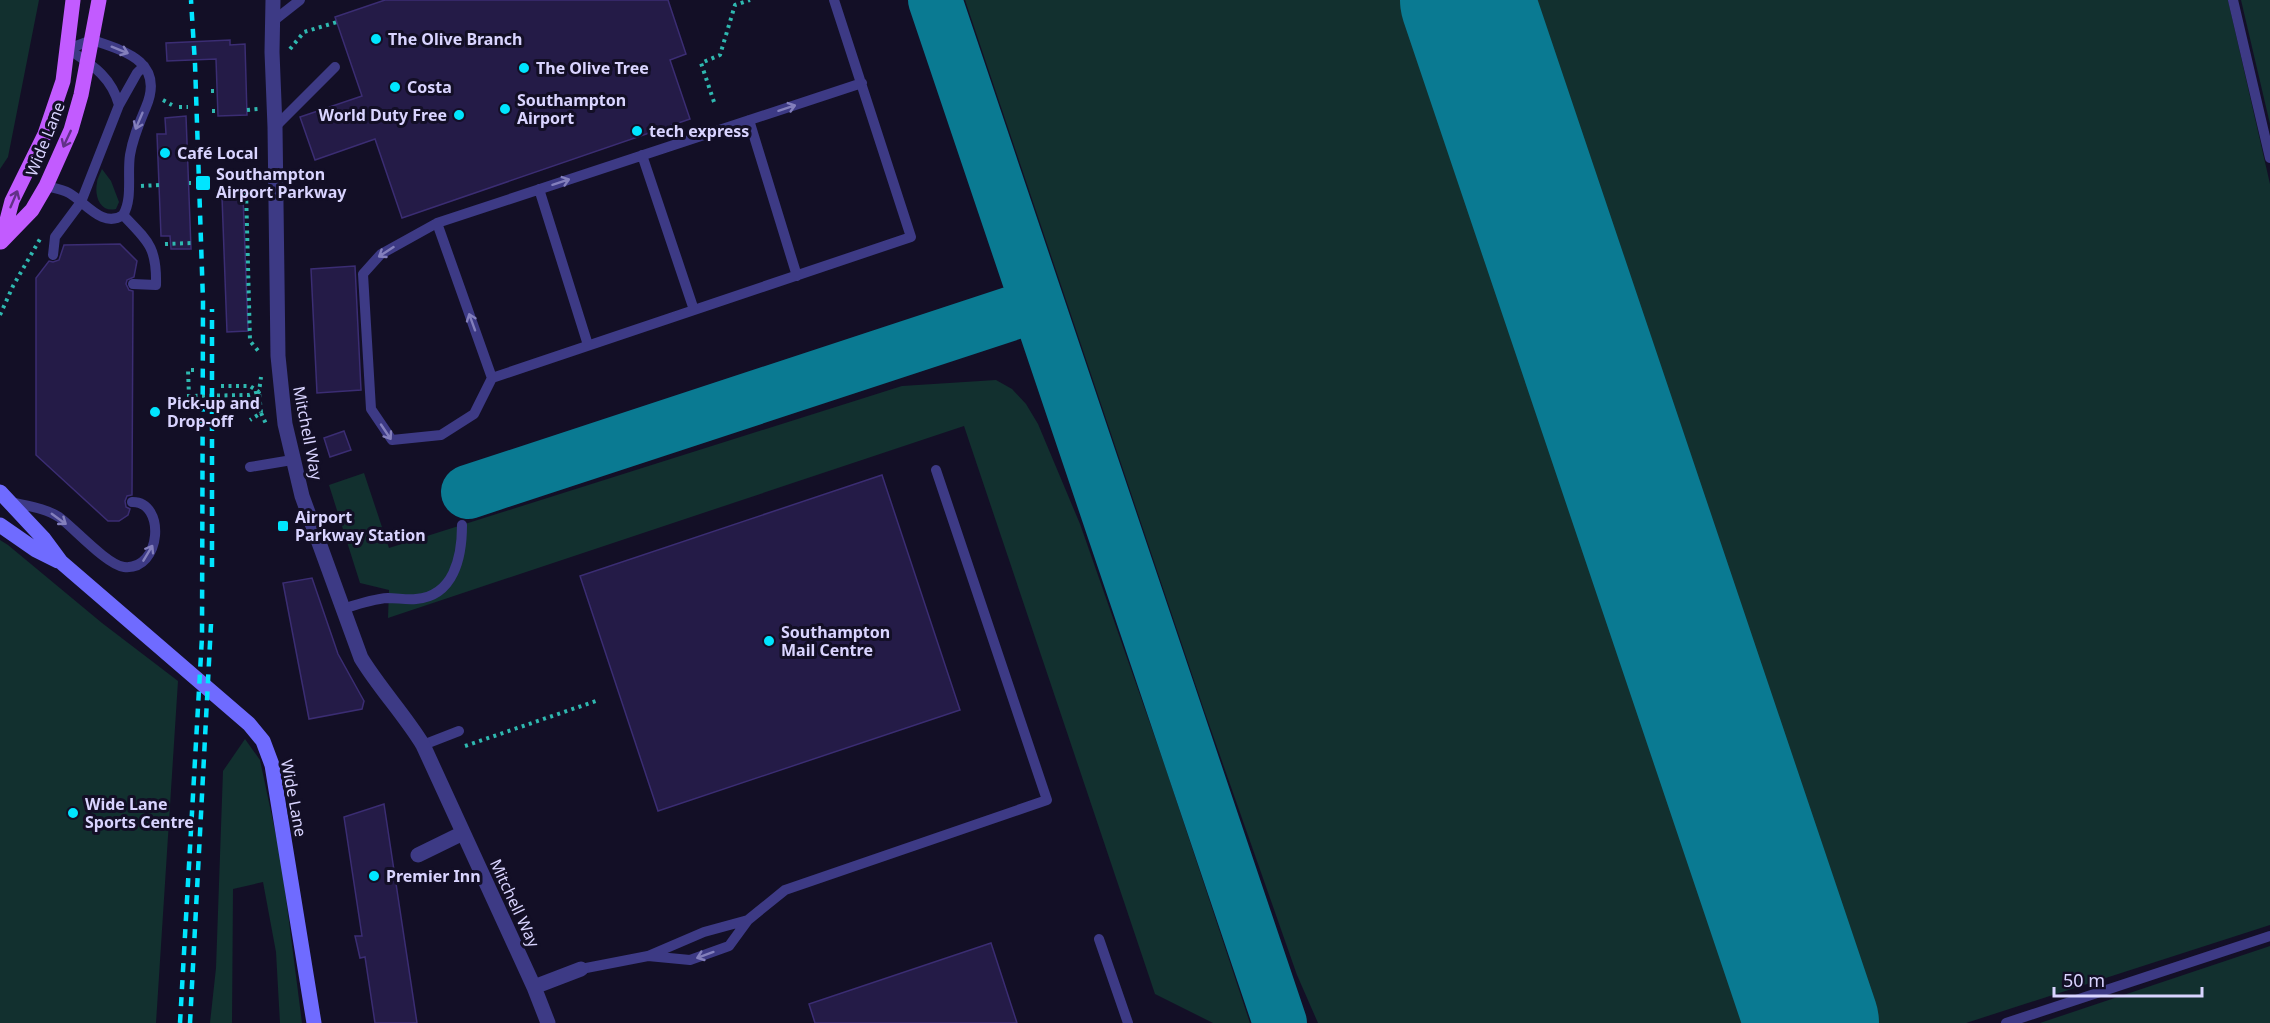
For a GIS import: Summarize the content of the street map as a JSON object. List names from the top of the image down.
{
  "streets": {
    "main road": ["Wide Lane"],
    "street": ["Mitchell Way"]
  },
  "places": {
    "other": [
      "The Olive Branch",
      "The Olive Tree",
      "Costa",
      "Southampton Airport",
      "World Duty Free",
      "tech express",
      "Café Local",
      "Pick-up and Drop-off",
      "Southampton Mail Centre",
      "Wide Lane Sports Centre",
      "Premier Inn"
    ],
    "transit": ["Southampton Airport Parkway", "Airport Parkway Station"]
  },
  "scale_bar": "50 m"
}
